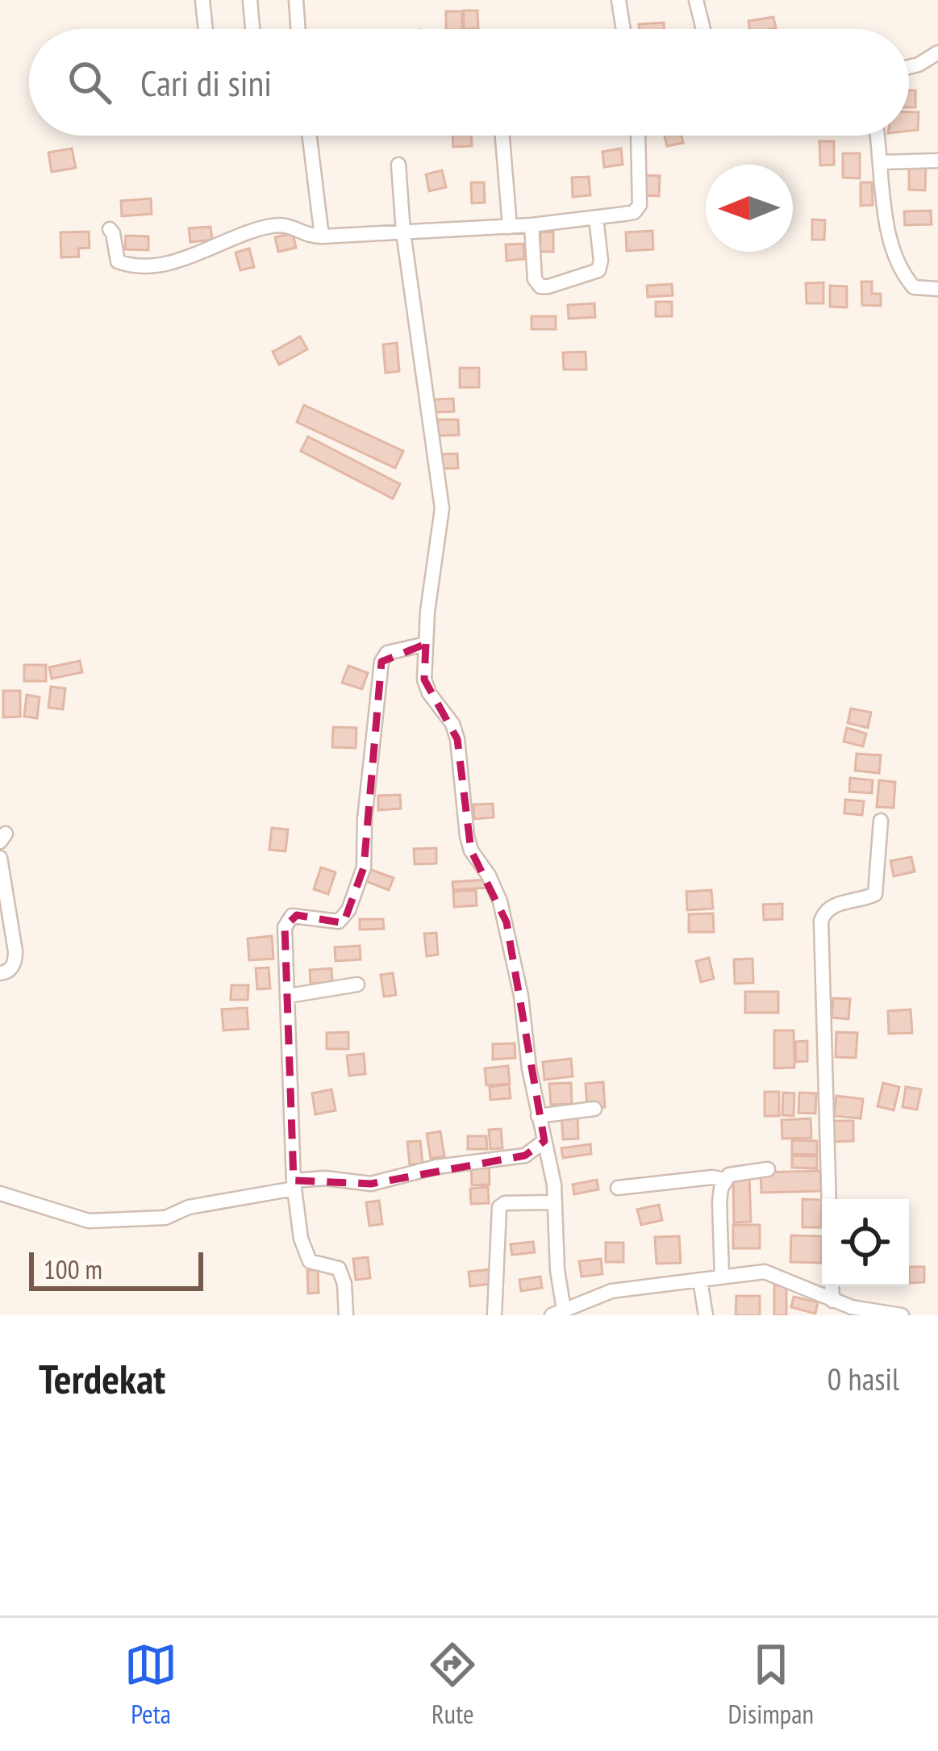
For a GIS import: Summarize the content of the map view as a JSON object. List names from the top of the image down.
{
  "scale_bar": "100 m",
  "north": "left",
  "page": {
    "search": "Cari di sini",
    "scale": "100 m",
    "heading": ["Terdekat", "0 hasil"],
    "nav": ["Peta", "Rute", "Disimpan"]
  }
}
